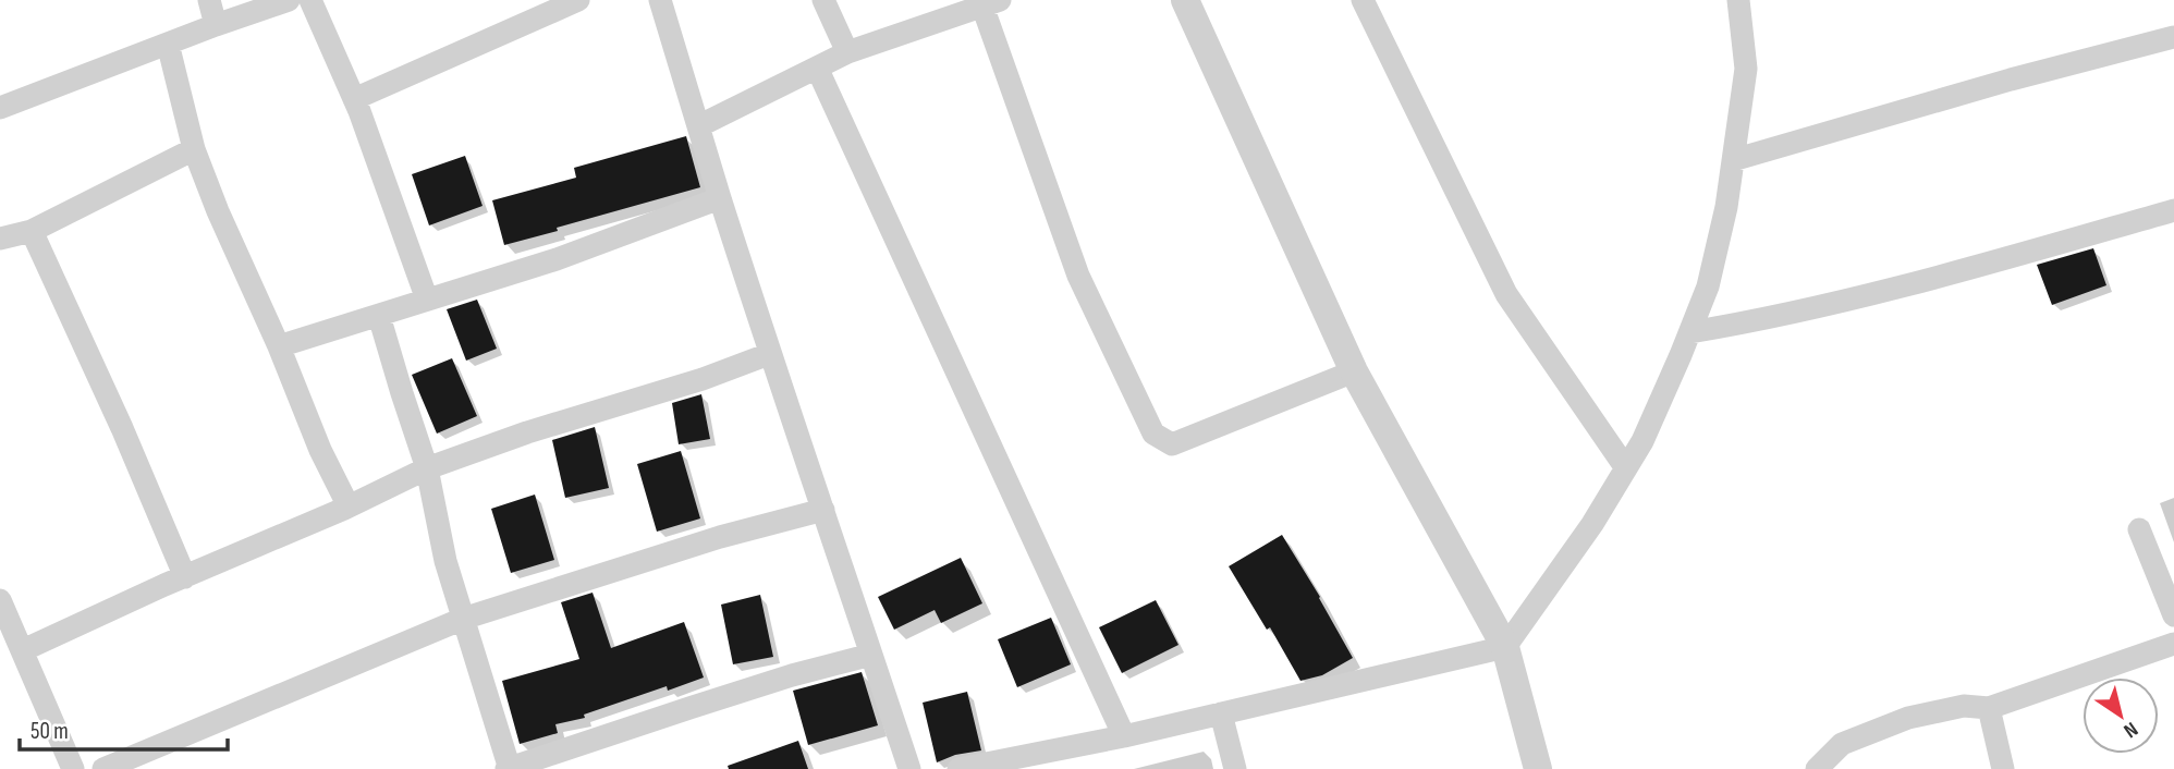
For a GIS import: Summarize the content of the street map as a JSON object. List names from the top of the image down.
{
  "scale_bar": "50 m",
  "north": "bottom right"
}
